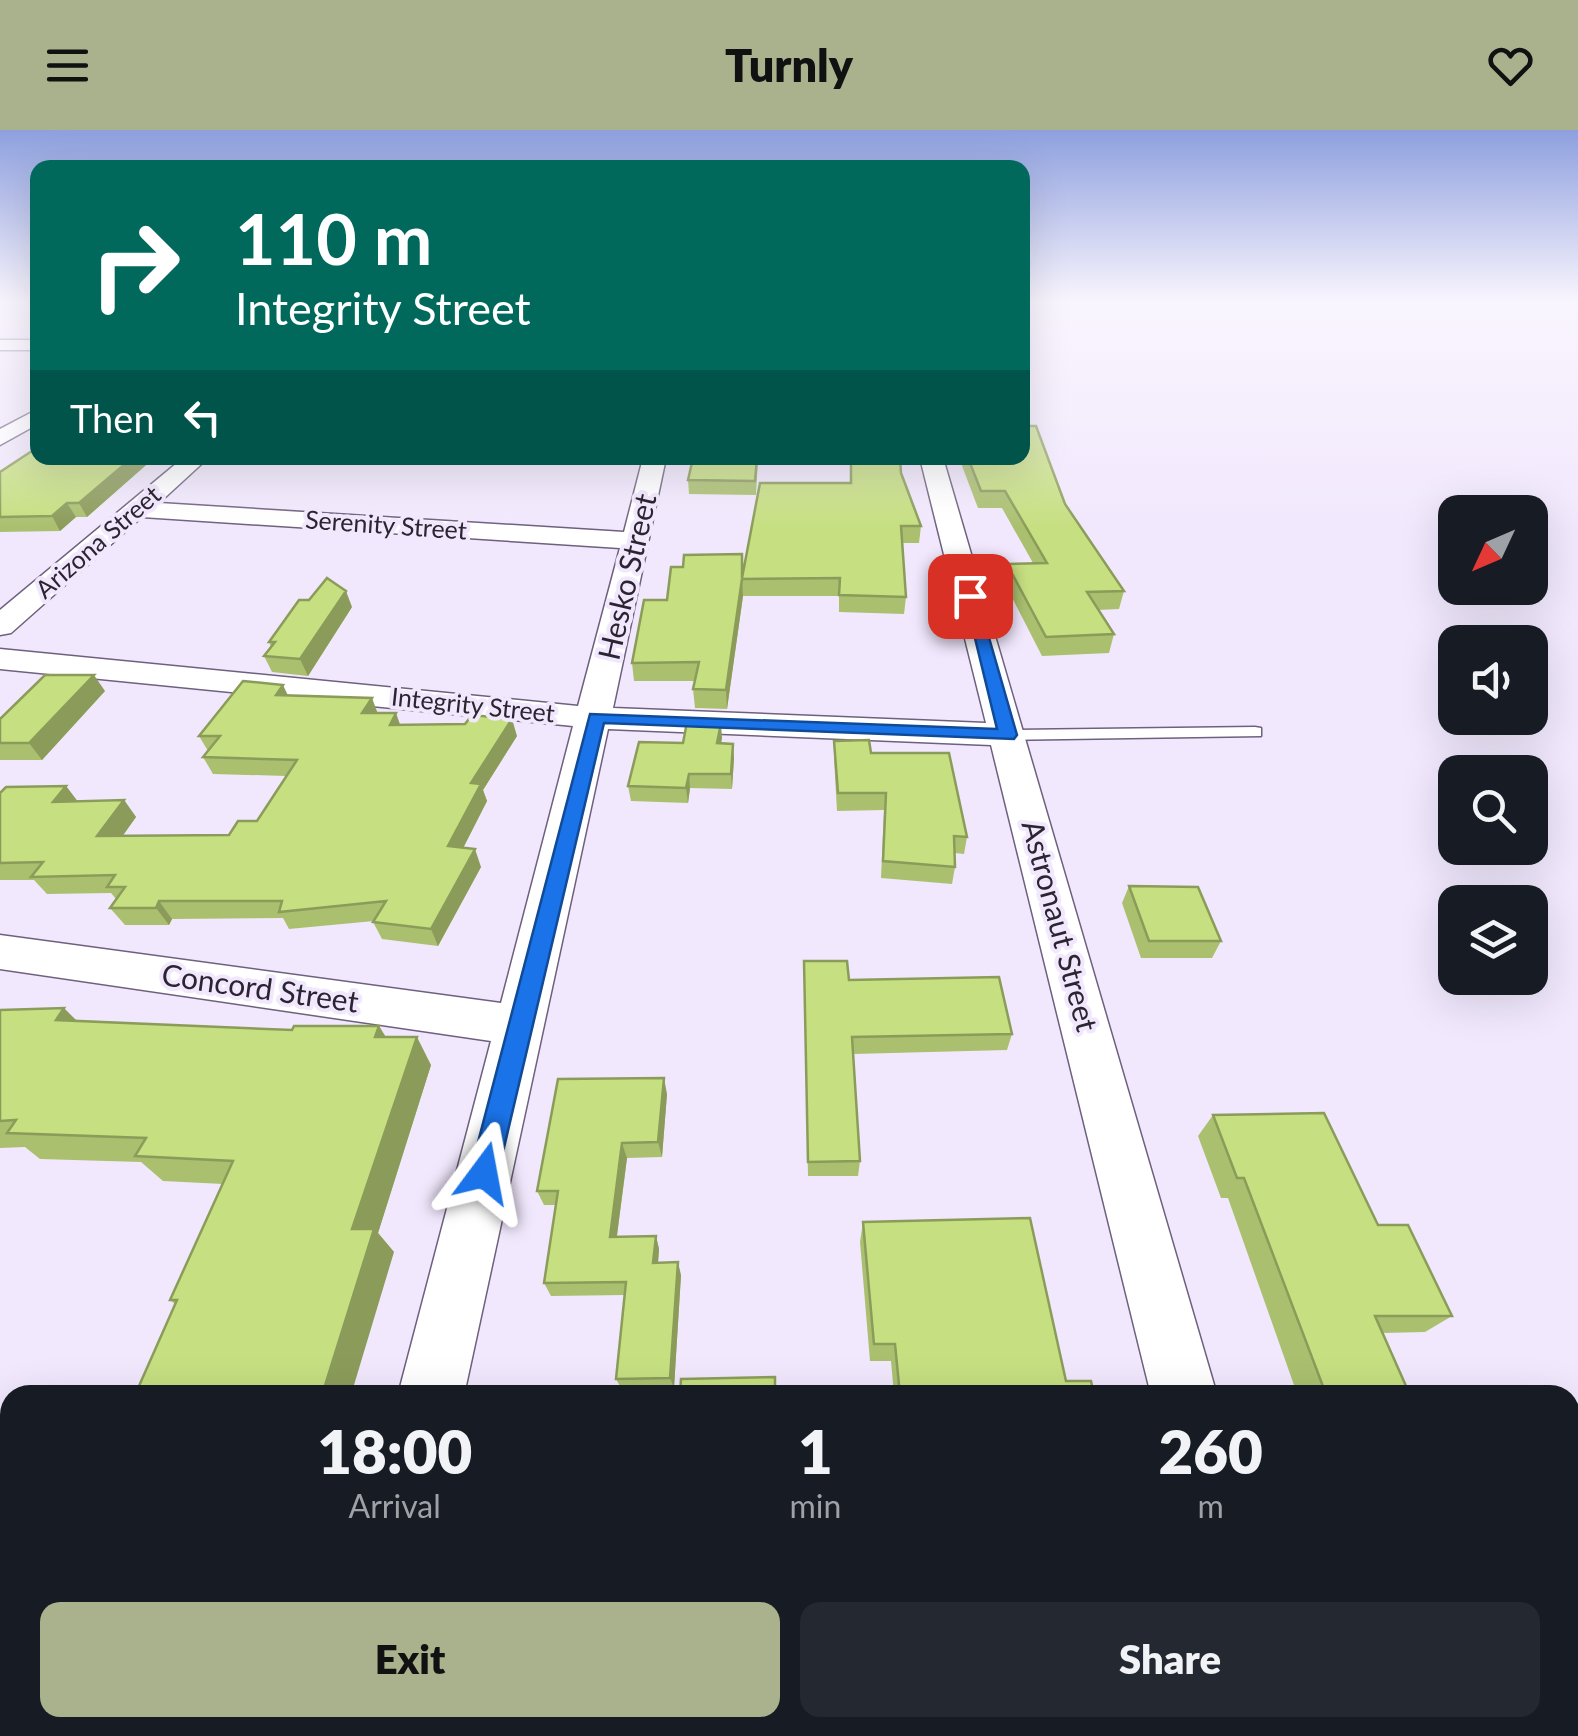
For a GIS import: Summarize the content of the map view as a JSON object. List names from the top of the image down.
{
  "streets": {
    "street": [
      "Serenity Street",
      "Arizona Street",
      "Hesko Street",
      "Integrity Street",
      "Astronaut Street",
      "Concord Street"
    ]
  },
  "crossings": [
    ["Serenity Street", "Arizona Street"],
    ["Serenity Street", "Hesko Street"],
    ["Hesko Street", "Integrity Street"],
    ["Hesko Street", "Concord Street"],
    ["Integrity Street", "Astronaut Street"]
  ],
  "north": "bottom left",
  "page": {
    "header": "Turnly",
    "turn": ["110 m", "Integrity Street"],
    "then": "Then",
    "eta": [
      "18:00",
      "Arrival",
      "1",
      "min",
      "260",
      "m"
    ],
    "buttons": ["Exit", "Share"]
  }
}
